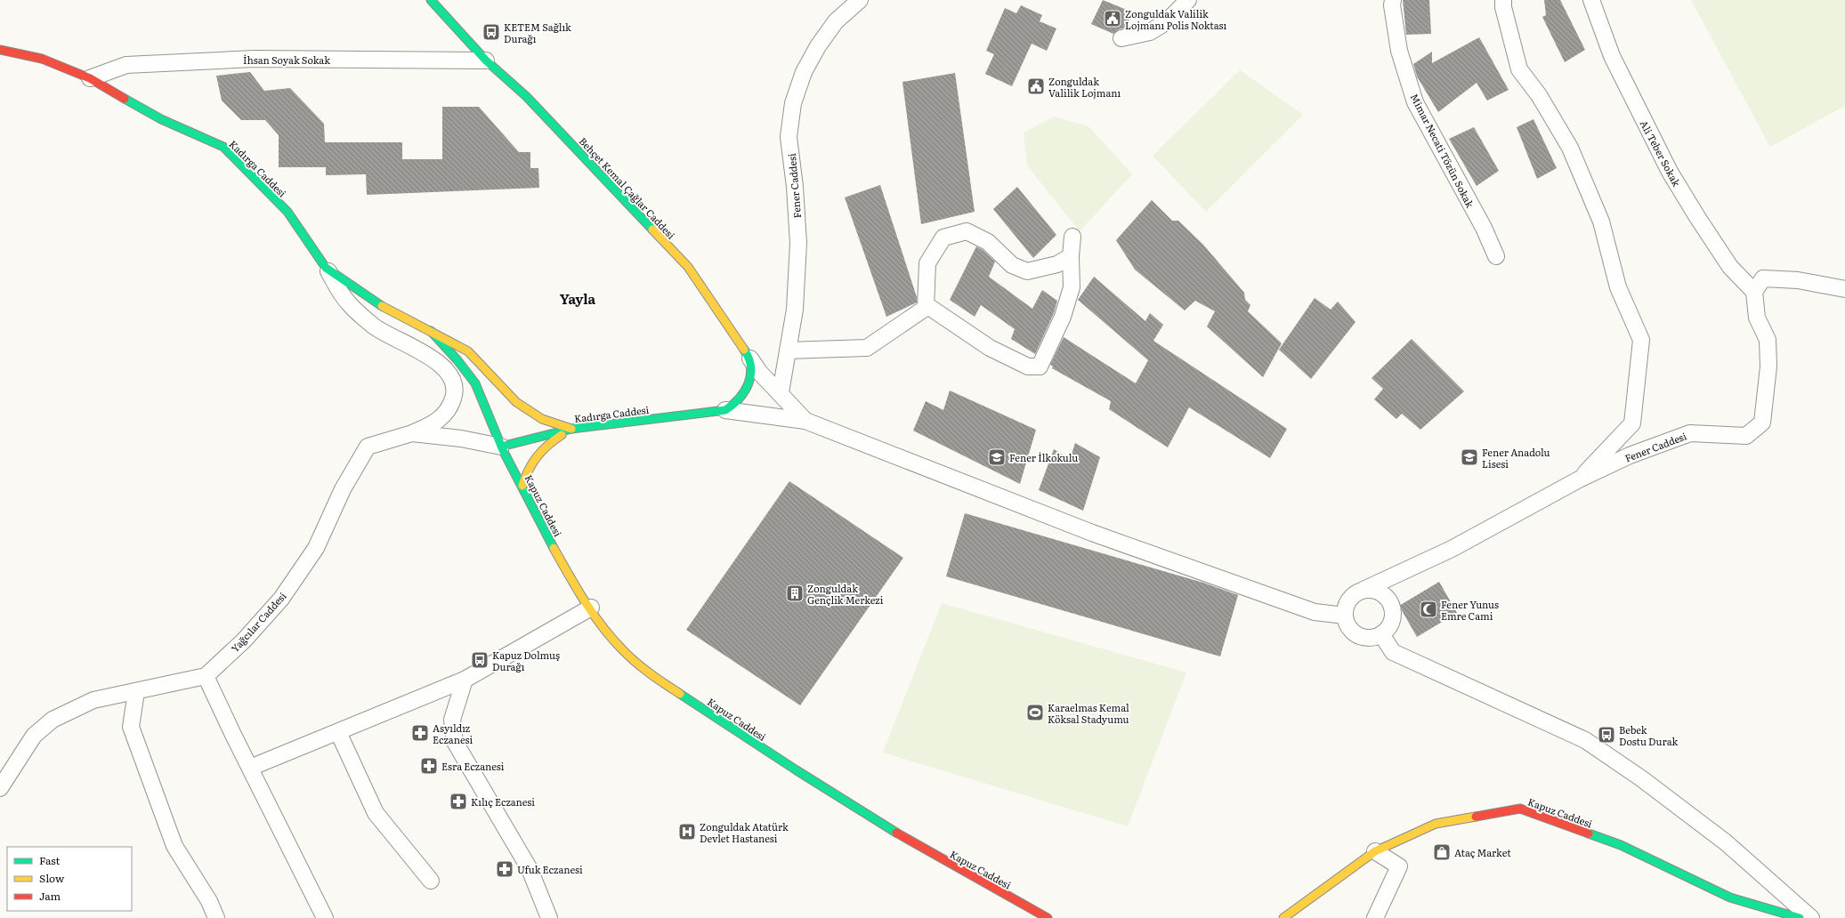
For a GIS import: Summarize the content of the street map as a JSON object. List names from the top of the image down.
{
  "streets": {
    "main road": ["Kadırga Caddesi", "Behçet Kemal Çağlar Caddesi", "Kapuz Caddesi"],
    "street": [
      "İhsan Soyak Sokak",
      "Mimar Necati Tözün Sokak",
      "Ali Teber Sokak",
      "Fener Caddesi",
      "Yağcılar Caddesi"
    ]
  },
  "crossings": [
    ["İhsan Soyak Sokak", "Kadırga Caddesi"],
    ["İhsan Soyak Sokak", "Behçet Kemal Çağlar Caddesi"],
    ["Ali Teber Sokak", "Fener Caddesi"],
    ["Kadırga Caddesi", "Kapuz Caddesi"],
    ["Kadırga Caddesi", "Yağcılar Caddesi"],
    ["Kapuz Caddesi", "Yağcılar Caddesi"]
  ],
  "districts": ["Yayla"],
  "places": {
    "public building": ["Zonguldak Valilik Lojmanı Polis Noktası", "Zonguldak Valilik Lojmanı"],
    "bus stop": ["KETEM Sağlık Durağı", "Kapuz Dolmuş Durağı", "Bebek Dostu Durak"],
    "school or university": ["Fener İlkokulu", "Fener Anadolu Lisesi"],
    "building": ["Zonguldak Gençlik Merkezi"],
    "mosque": ["Fener Yunus Emre Cami"],
    "sports": ["Karaelmas Kemal Köksal Stadyumu"],
    "pharmacy": [
      "Asyıldız Eczanesi",
      "Esra Eczanesi",
      "Kılıç Eczanesi",
      "Ufuk Eczanesi"
    ],
    "hospital": ["Zonguldak Atatürk Devlet Hastanesi"],
    "shop": ["Ataç Market"]
  },
  "legend": ["Fast", "Slow", "Jam"]
}
